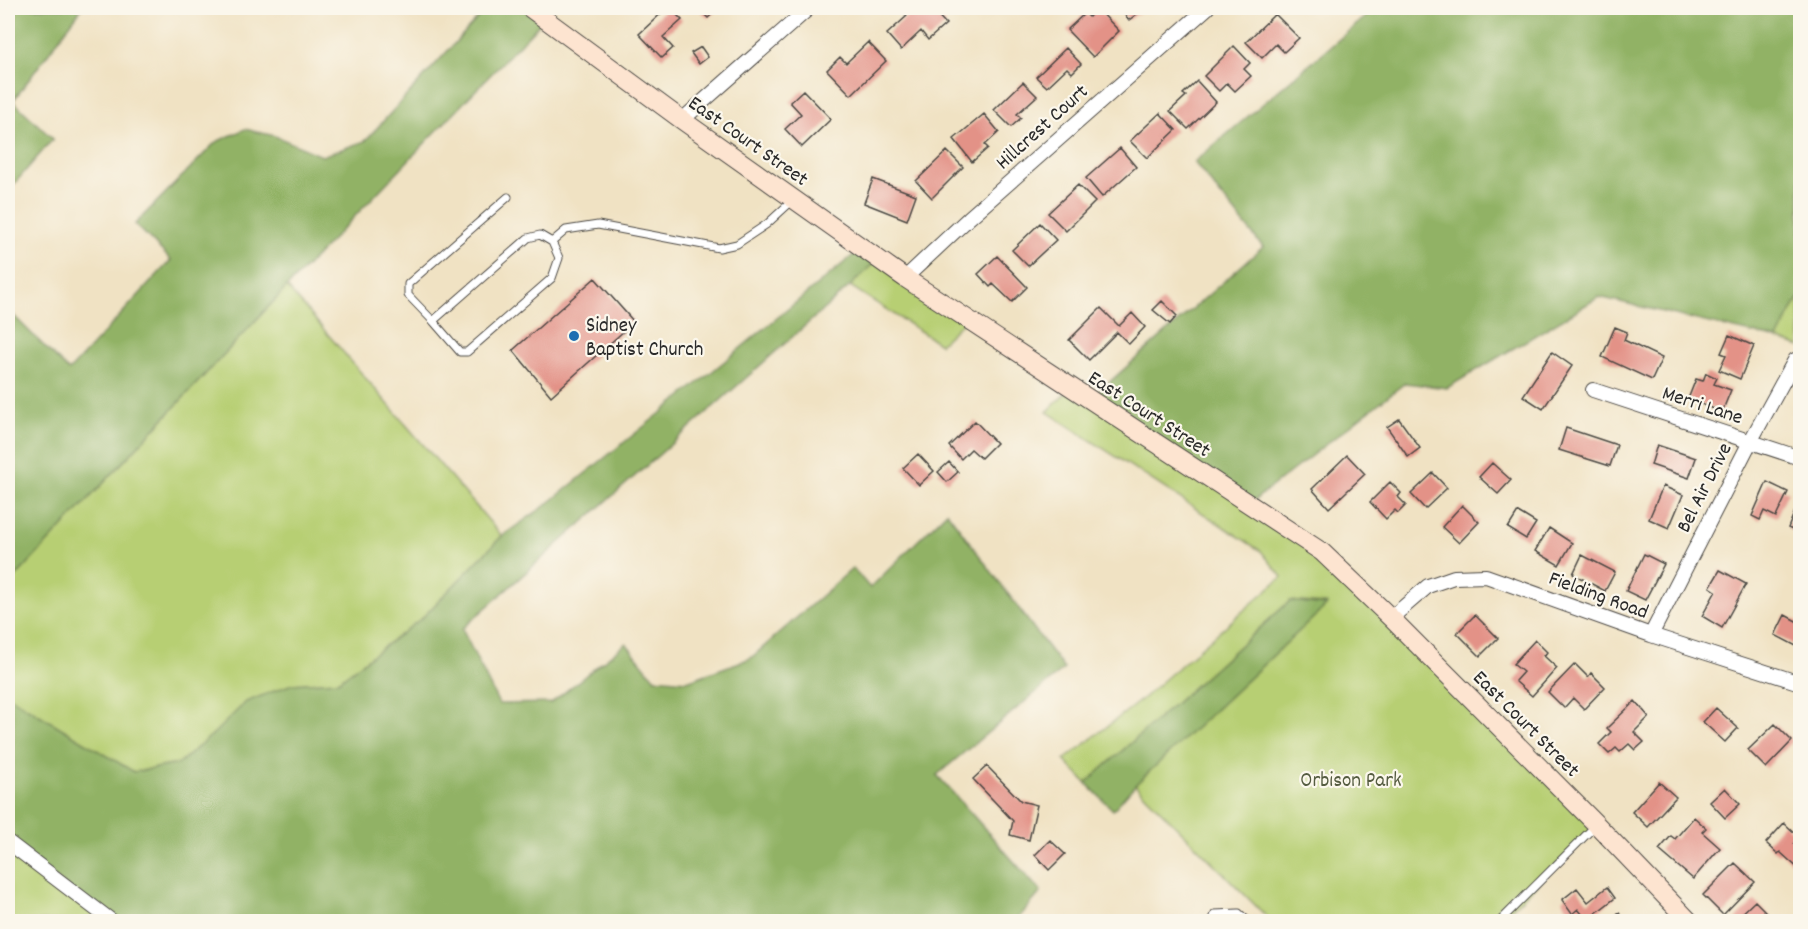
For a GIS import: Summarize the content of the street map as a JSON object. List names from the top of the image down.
{
  "streets": {
    "main road": ["East Court Street"],
    "street": [
      "Hillcrest Court",
      "Merri Lane",
      "Bel Air Drive",
      "Fielding Road"
    ]
  },
  "crossings": [
    ["Hillcrest Court", "East Court Street"],
    ["East Court Street", "Fielding Road"],
    ["Merri Lane", "Bel Air Drive"],
    ["Bel Air Drive", "Fielding Road"]
  ],
  "parks": ["Orbison Park"],
  "places": ["Sidney Baptist Church"]
}
